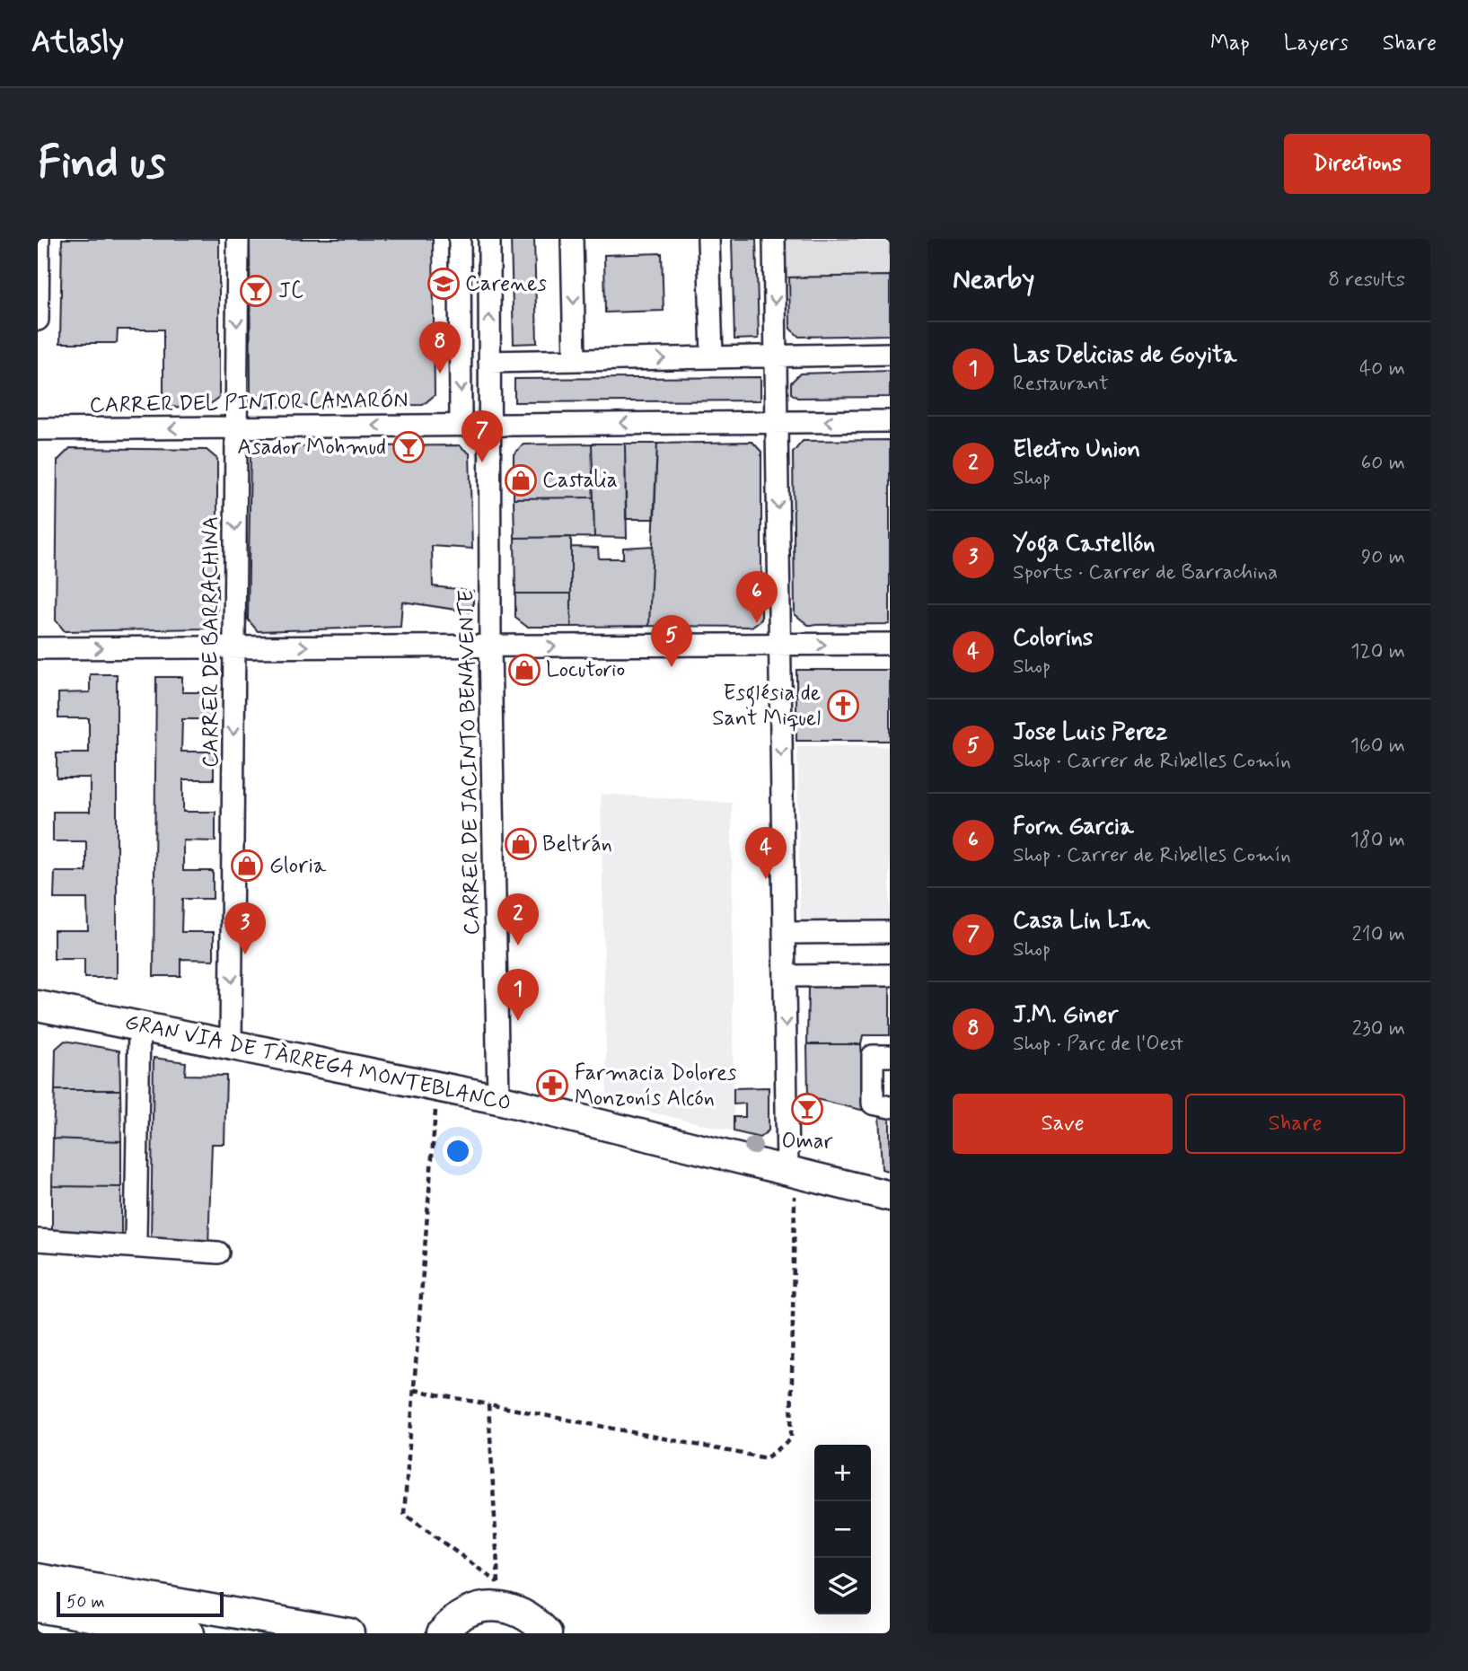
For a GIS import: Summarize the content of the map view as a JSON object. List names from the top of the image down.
{
  "streets": {
    "street": [
      "CARRER DEL PINTOR CAMARÓN",
      "CARRER DE BARRACHINA",
      "CARRER DE JACINTO BENAVENTE",
      "GRAN VIA DE TÀRREGA MONTEBLANCO"
    ]
  },
  "crossings": [
    ["CARRER DEL PINTOR CAMARÓN", "CARRER DE BARRACHINA"],
    ["CARRER DEL PINTOR CAMARÓN", "CARRER DE JACINTO BENAVENTE"],
    ["CARRER DE BARRACHINA", "GRAN VIA DE TÀRREGA MONTEBLANCO"],
    ["CARRER DE JACINTO BENAVENTE", "GRAN VIA DE TÀRREGA MONTEBLANCO"]
  ],
  "one_way": ["CARRER DE BARRACHINA"],
  "places": {
    "school or university": ["Carenes"],
    "bar": ["JC", "Asador Mohmud", "Omar"],
    "shop": [
      "Castalia",
      "Locutorio",
      "Beltrán",
      "Gloria"
    ],
    "church": ["Església de Sant Miquel"],
    "pharmacy": ["Farmacia Dolores Monzonís Alcón"]
  },
  "scale_bar": "50 m",
  "page": {
    "header": "Atlasly",
    "nav": ["Map", "Layers", "Share"],
    "buttons": [
      "Directions",
      ["Save", "Share"]
    ],
    "title": "Find us",
    "heading": ["Nearby", "8 results"],
    "list": [
      {
        "mark": "1",
        "name": "Las Delicias de Goyita",
        "note": "Restaurant",
        "value": "40 m"
      },
      {
        "mark": "2",
        "name": "Electro Union",
        "note": "Shop",
        "value": "60 m"
      },
      {
        "mark": "3",
        "name": "Yoga Castellón",
        "note": "Sports · Carrer de Barrachina",
        "value": "90 m"
      },
      {
        "mark": "4",
        "name": "Colorins",
        "note": "Shop",
        "value": "120 m"
      },
      {
        "mark": "5",
        "name": "Jose Luis Perez",
        "note": "Shop · Carrer de Ribelles Comín",
        "value": "160 m"
      },
      {
        "mark": "6",
        "name": "Forn Garcia",
        "note": "Shop · Carrer de Ribelles Comín",
        "value": "180 m"
      },
      {
        "mark": "7",
        "name": "Casa Lin LIn",
        "note": "Shop",
        "value": "210 m"
      },
      {
        "mark": "8",
        "name": "J.M. Giner",
        "note": "Shop · Parc de l'Oest",
        "value": "230 m"
      }
    ],
    "pins": [
      "8",
      "7",
      "6",
      "5",
      "4",
      "2",
      "3",
      "1"
    ],
    "map_buttons": ["+", "−"],
    "scale": "50 m"
  }
}
